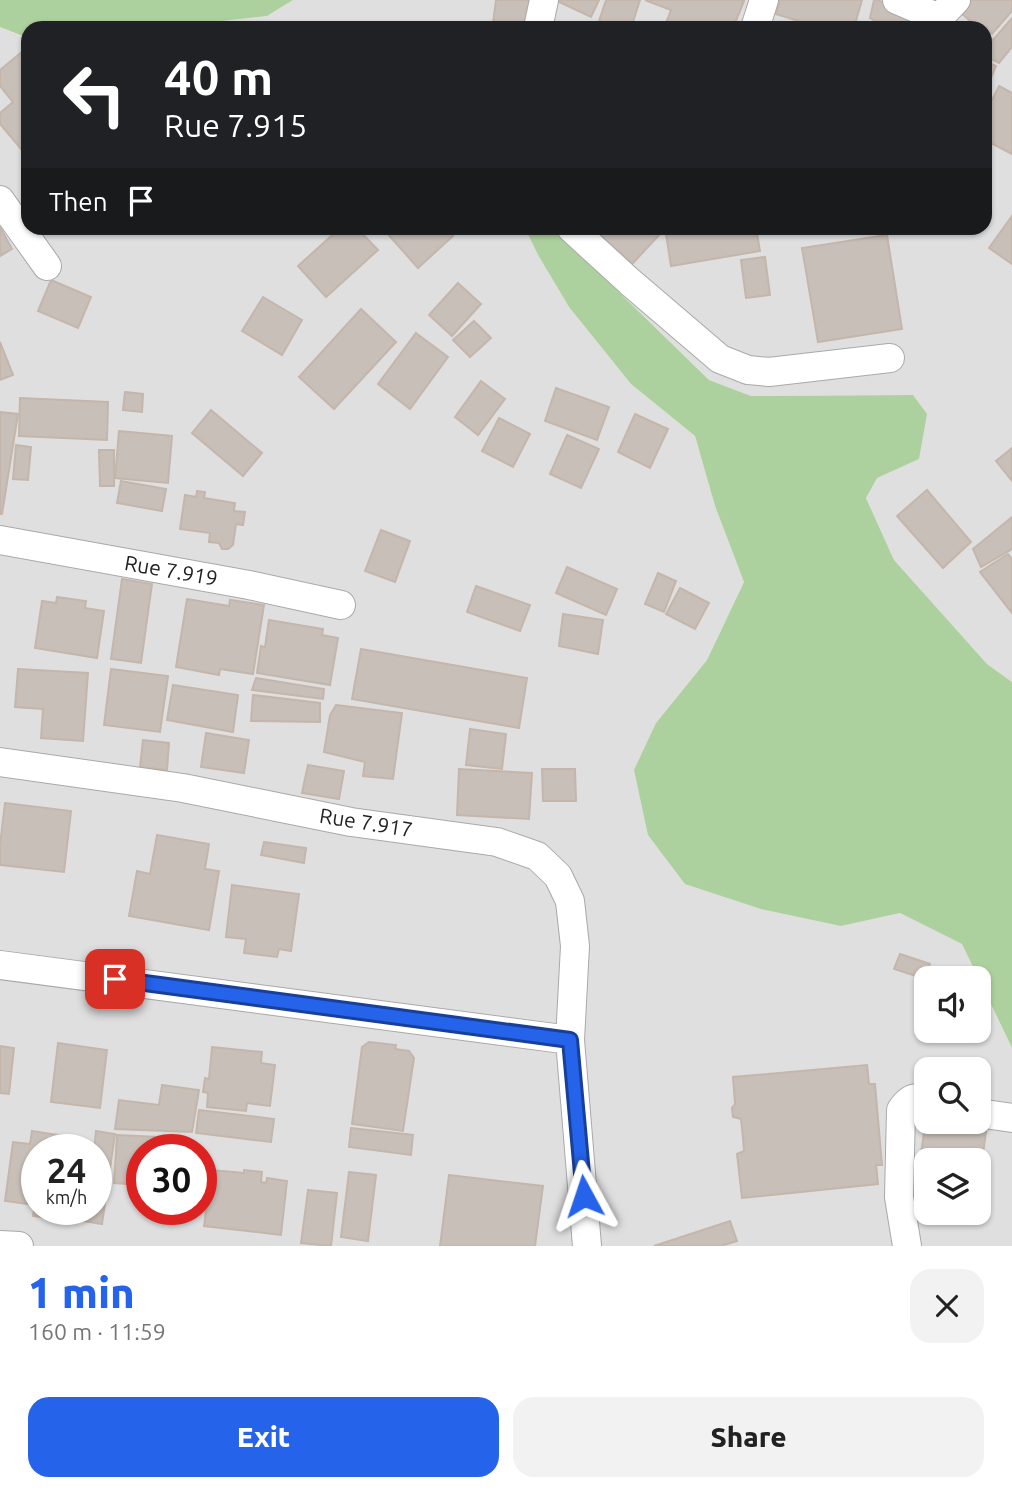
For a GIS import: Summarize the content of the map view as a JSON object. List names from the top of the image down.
{
  "streets": {
    "street": ["Rue 7.919", "Rue 7.917"]
  },
  "page": {
    "turn": ["40 m", "Rue 7.915"],
    "then": "Then",
    "speed": "24 km/h",
    "limit": "30",
    "heading": ["1 min", "160 m · 11:59"],
    "buttons": ["Exit", "Share"]
  }
}
